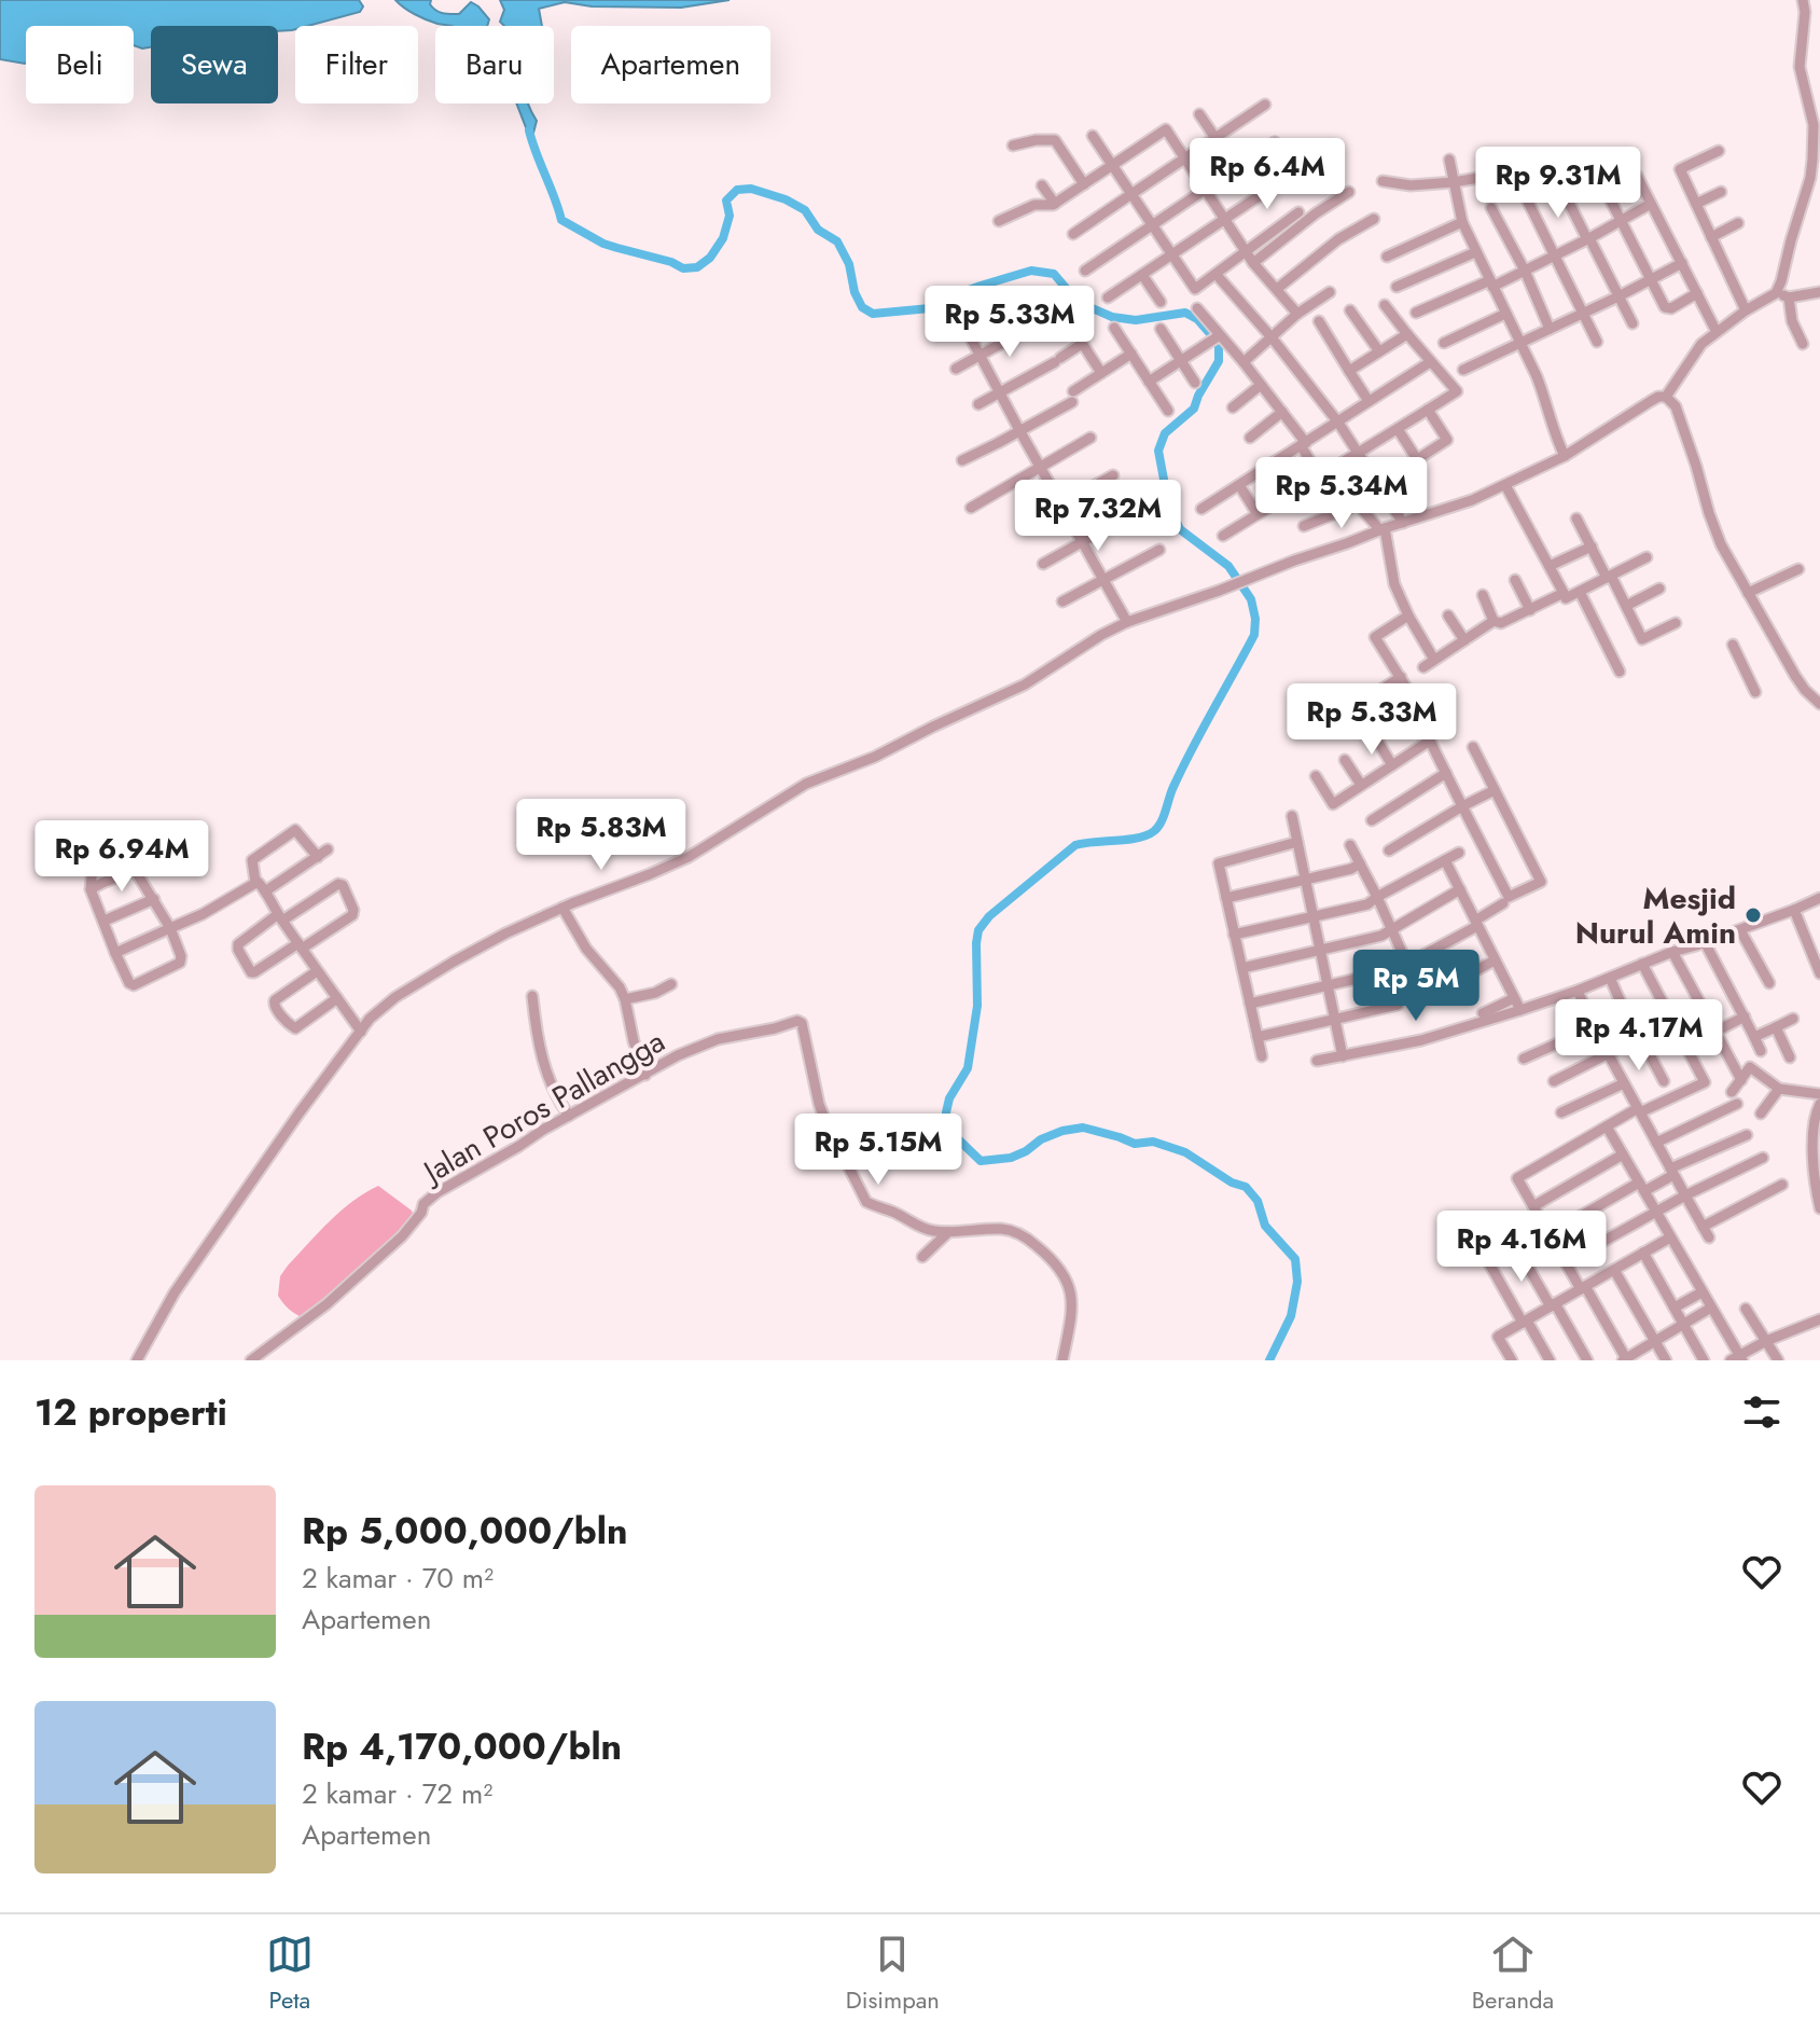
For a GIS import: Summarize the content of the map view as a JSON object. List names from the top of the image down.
{
  "streets": {
    "street": ["Jalan Poros Pallangga"]
  },
  "places": ["Mesjid Nurul Amin"],
  "page": {
    "chip": [
      "Beli",
      "Sewa",
      "Filter",
      "Baru",
      "Apartemen"
    ],
    "price": [
      "Rp 6.4M",
      "Rp 9.31M",
      "Rp 5.33M",
      "Rp 5.34M",
      "Rp 7.32M",
      "Rp 5.33M",
      "Rp 5.83M",
      "Rp 6.94M",
      "Rp 5M",
      "Rp 4.17M",
      "Rp 5.15M",
      "Rp 4.16M"
    ],
    "heading": "12 properti",
    "list": [
      {
        "name": "Rp 5,000,000/bln",
        "note": "2 kamar · 70 m² · Apartemen"
      },
      {
        "name": "Rp 4,170,000/bln",
        "note": "2 kamar · 72 m² · Apartemen"
      }
    ],
    "tabs": ["Peta", "Disimpan", "Beranda"]
  }
}
